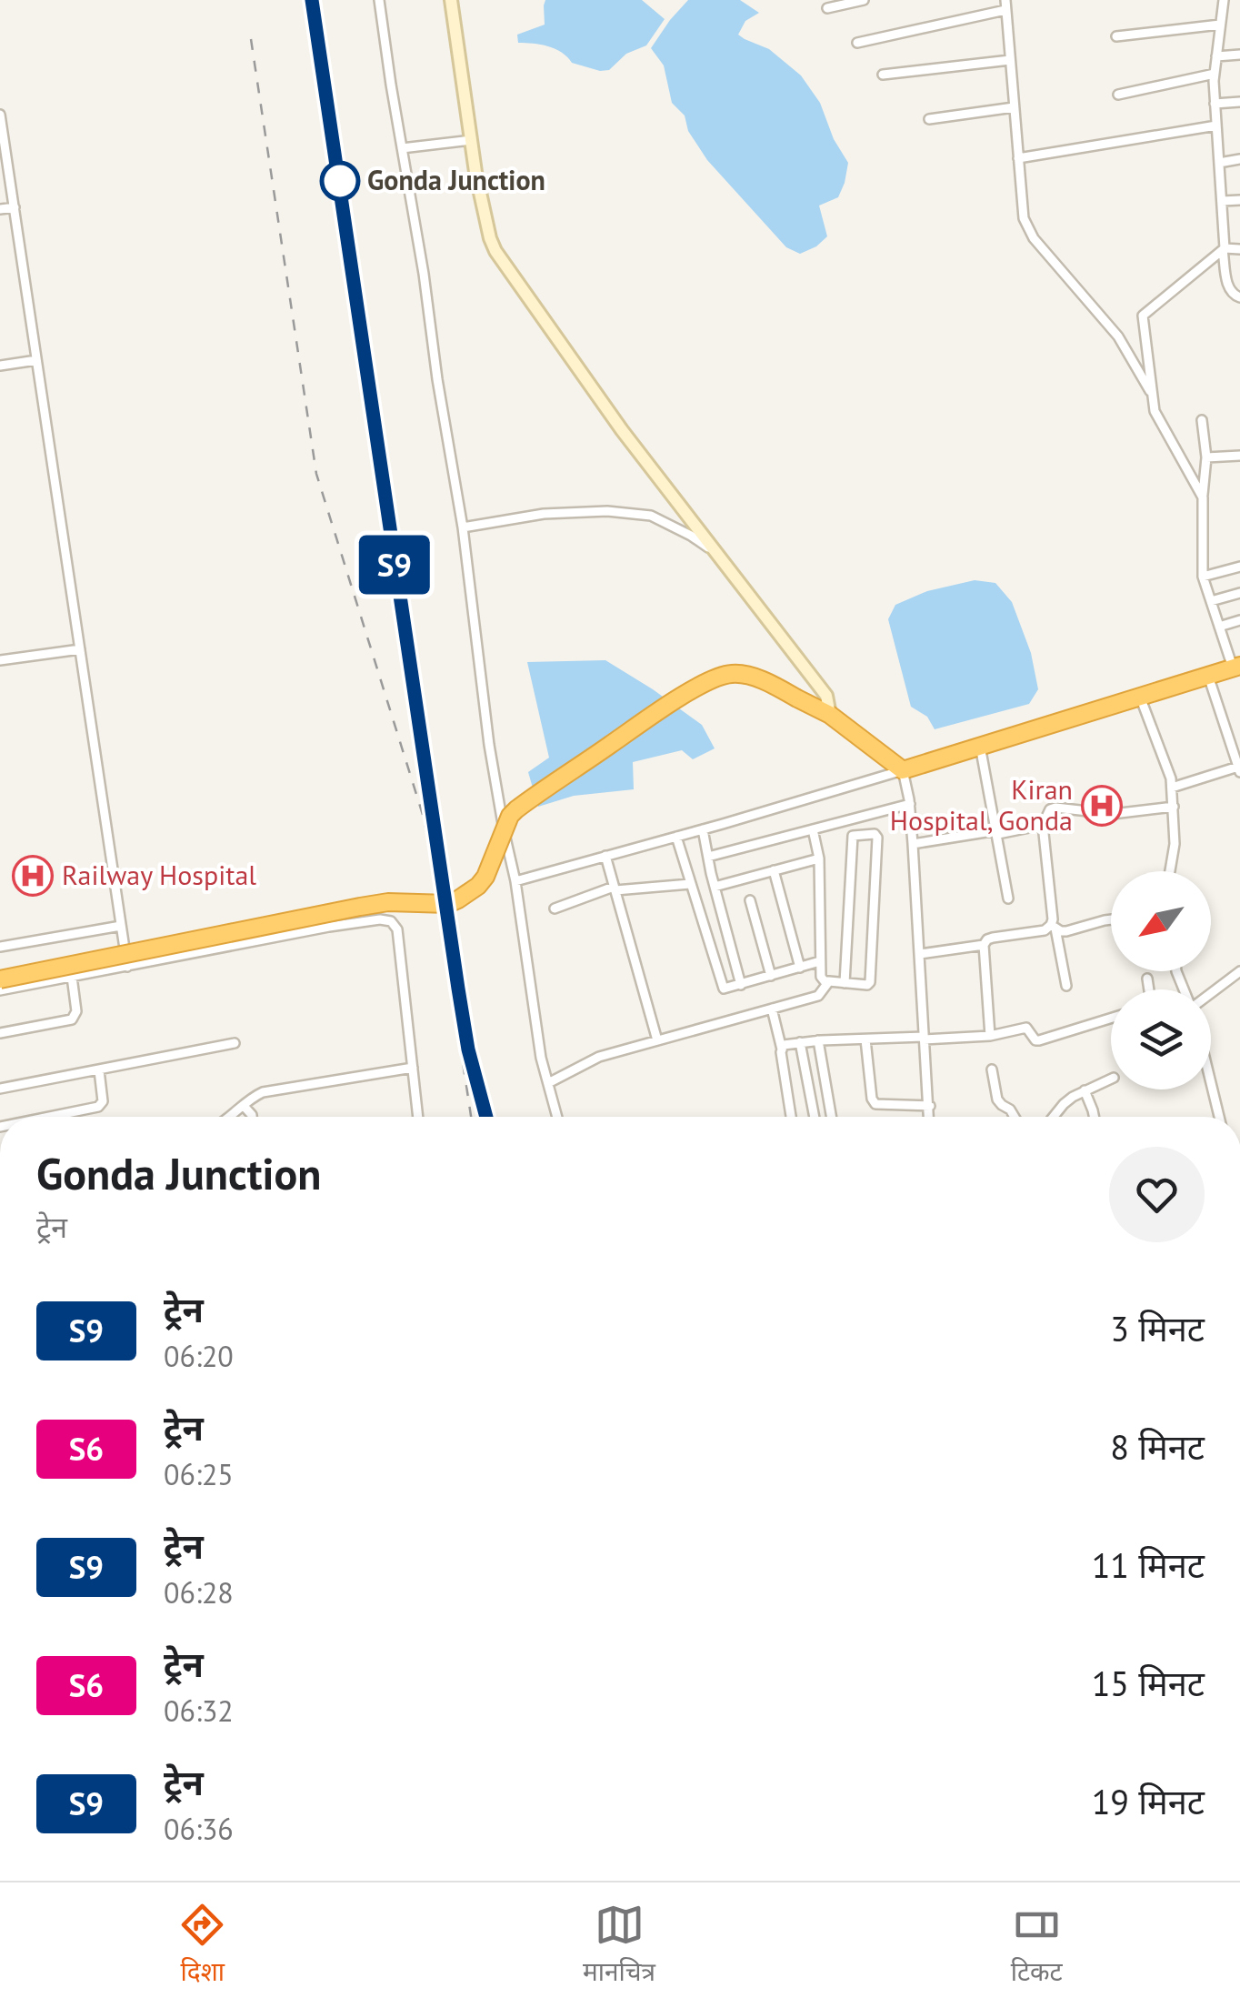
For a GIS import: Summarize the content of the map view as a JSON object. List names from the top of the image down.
{
  "places": {
    "other": ["Gonda Junction"],
    "hospital": ["Kiran Hospital, Gonda", "Railway Hospital"]
  },
  "north": "bottom left",
  "page": {
    "on_map": "S9",
    "heading": ["Gonda Junction", "ट्रेन"],
    "list": [
      {
        "mark": "S9",
        "name": "ट्रेन",
        "note": "06:20",
        "value": "3 मिनट"
      },
      {
        "mark": "S6",
        "name": "ट्रेन",
        "note": "06:25",
        "value": "8 मिनट"
      },
      {
        "mark": "S9",
        "name": "ट्रेन",
        "note": "06:28",
        "value": "11 मिनट"
      },
      {
        "mark": "S6",
        "name": "ट्रेन",
        "note": "06:32",
        "value": "15 मिनट"
      },
      {
        "mark": "S9",
        "name": "ट्रेन",
        "note": "06:36",
        "value": "19 मिनट"
      }
    ],
    "tabs": ["दिशा", "मानचित्र", "टिकट"]
  }
}
